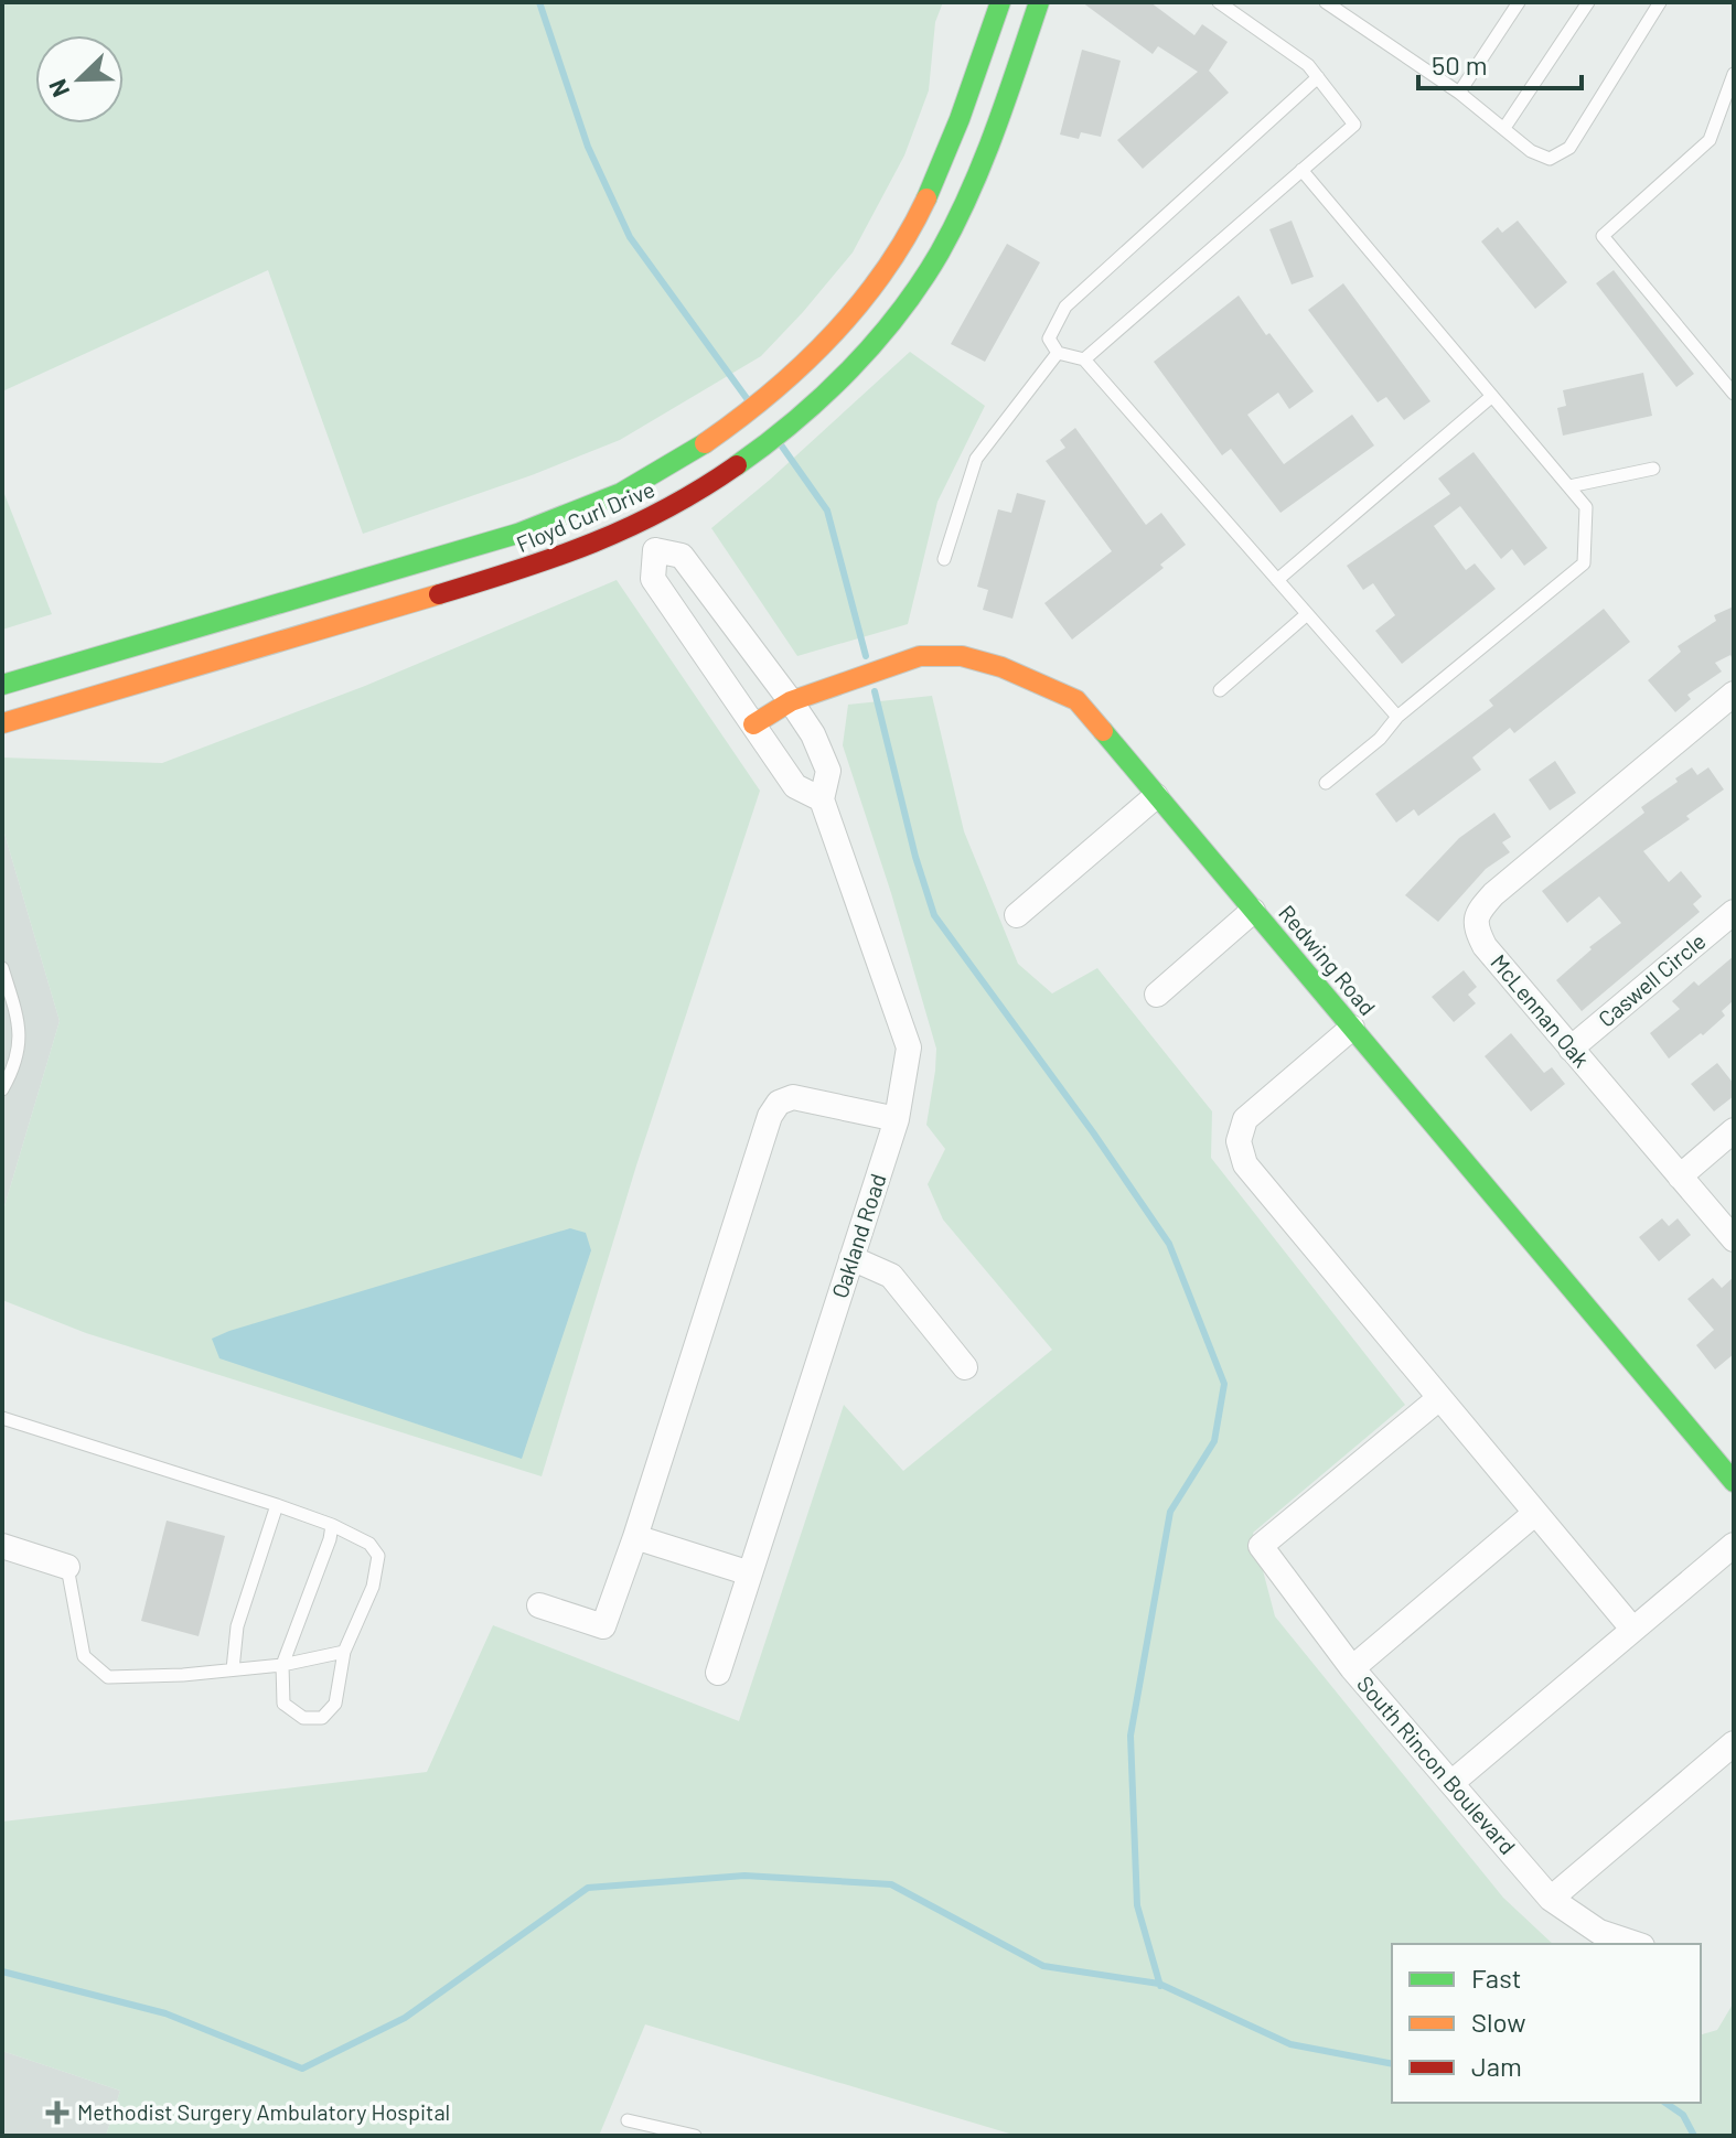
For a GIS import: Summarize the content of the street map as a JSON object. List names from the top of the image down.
{
  "streets": {
    "street": [
      "Floyd Curl Drive",
      "Redwing Road",
      "Caswell Circle",
      "McLennan Oak",
      "Oakland Road",
      "South Rincon Boulevard"
    ]
  },
  "crossings": [
    ["Redwing Road", "Oakland Road"],
    ["Caswell Circle", "McLennan Oak"]
  ],
  "places": {
    "health": ["Methodist Surgery Ambulatory Hospital"]
  },
  "legend": ["Fast", "Slow", "Jam"],
  "scale_bar": "50 m",
  "north": "bottom left"
}
